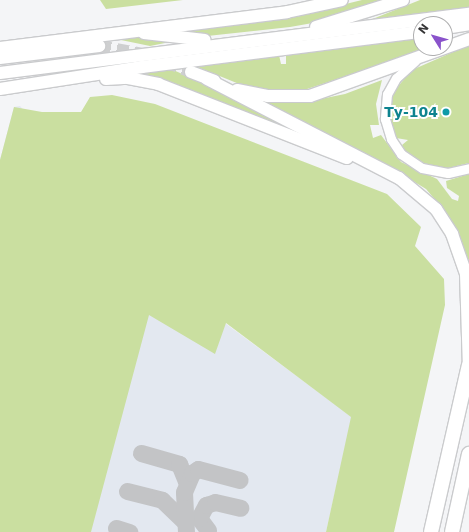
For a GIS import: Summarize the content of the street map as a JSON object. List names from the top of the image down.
{
  "places": ["Ту-104"],
  "north": "top left"
}
